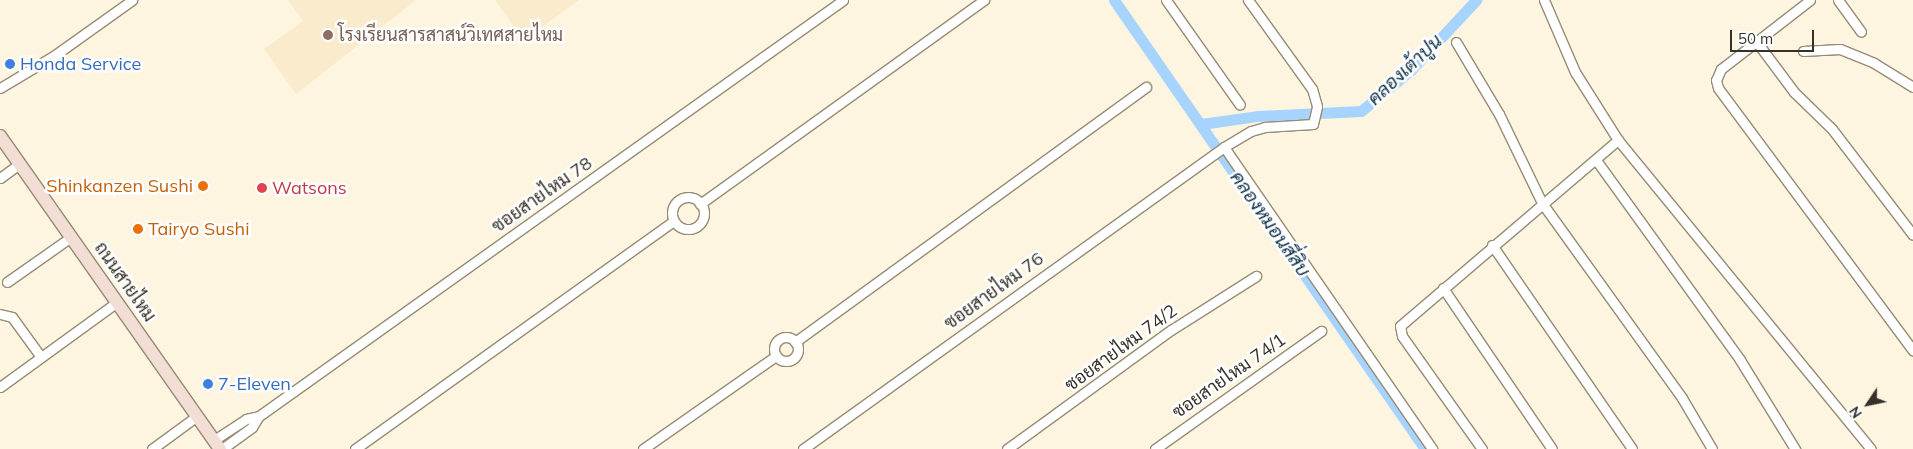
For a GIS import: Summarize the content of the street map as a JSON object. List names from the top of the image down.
{
  "streets": {
    "main road": ["ถนนสายไหม"],
    "street": [
      "ซอยสายไหม 78",
      "ซอยสายไหม 76",
      "ซอยสายไหม 74/2",
      "ซอยสายไหม 74/1"
    ]
  },
  "crossings": [
    ["ซอยสายไหม 78", "ถนนสายไหม"]
  ],
  "water": ["คลองเต้าปูน", "คลองหมอนสี่สิบ"],
  "places": [
    "โรงเรียนสารสาสน์วิเทศสายไหม",
    "Honda Service",
    "Shinkanzen Sushi",
    "Watsons",
    "Tairyo Sushi",
    "7-Eleven"
  ],
  "scale_bar": "50 m",
  "north": "bottom left"
}
